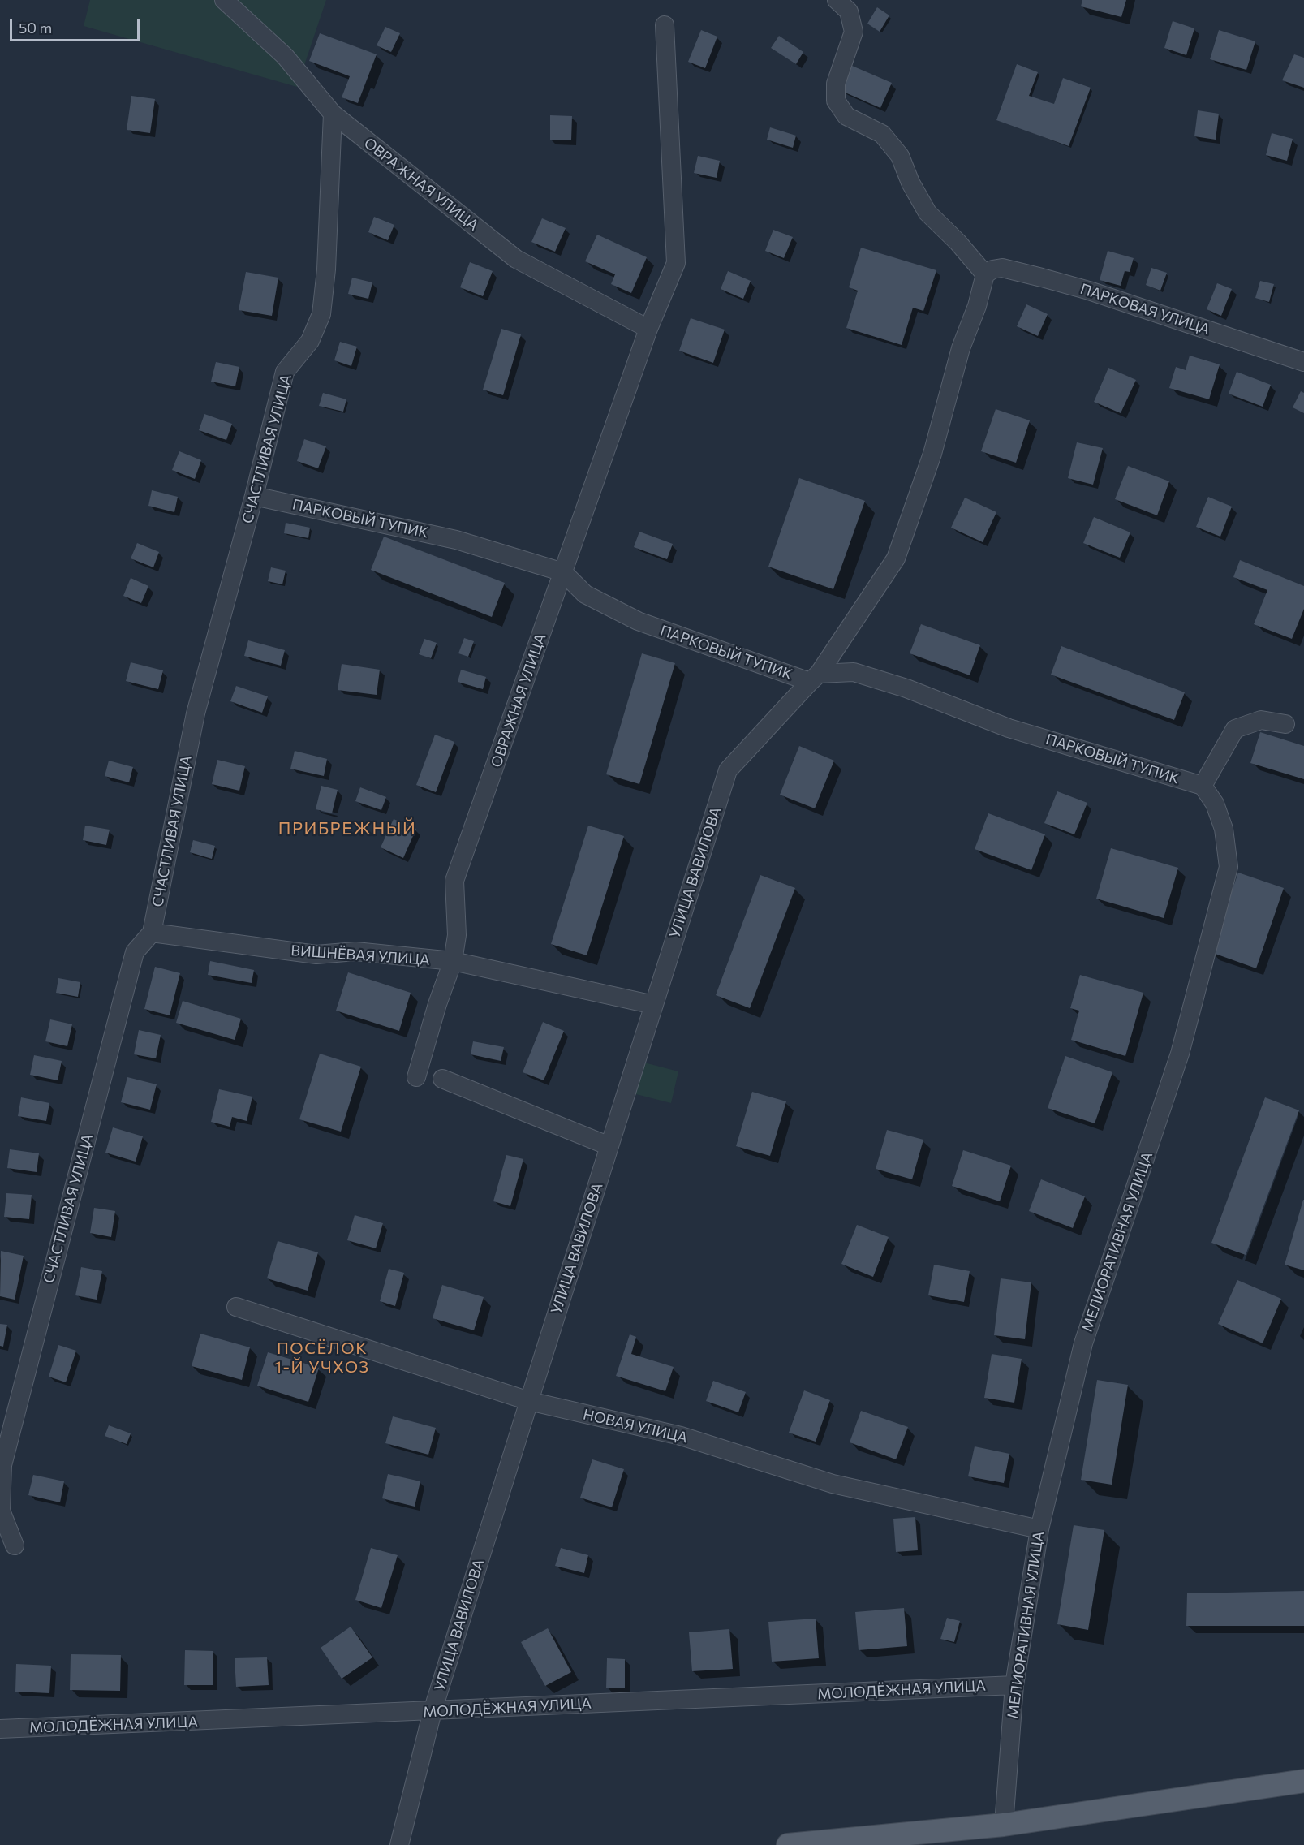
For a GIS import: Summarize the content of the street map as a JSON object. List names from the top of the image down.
{
  "streets": {
    "street": [
      "ОВРАЖНАЯ УЛИЦА",
      "ПАРКОВАЯ УЛИЦА",
      "СЧАСТЛИВАЯ УЛИЦА",
      "ПАРКОВЫЙ ТУПИК",
      "УЛИЦА ВАВИЛОВА",
      "ВИШНЁВАЯ УЛИЦА",
      "МЕЛИОРАТИВНАЯ УЛИЦА",
      "НОВАЯ УЛИЦА",
      "МОЛОДЁЖНАЯ УЛИЦА"
    ]
  },
  "crossings": [
    ["ОВРАЖНАЯ УЛИЦА", "СЧАСТЛИВАЯ УЛИЦА"],
    ["ОВРАЖНАЯ УЛИЦА", "ПАРКОВЫЙ ТУПИК"],
    ["ОВРАЖНАЯ УЛИЦА", "ВИШНЁВАЯ УЛИЦА"],
    ["ПАРКОВАЯ УЛИЦА", "УЛИЦА ВАВИЛОВА"],
    ["СЧАСТЛИВАЯ УЛИЦА", "ПАРКОВЫЙ ТУПИК"],
    ["СЧАСТЛИВАЯ УЛИЦА", "ВИШНЁВАЯ УЛИЦА"],
    ["ПАРКОВЫЙ ТУПИК", "УЛИЦА ВАВИЛОВА"],
    ["ПАРКОВЫЙ ТУПИК", "МЕЛИОРАТИВНАЯ УЛИЦА"],
    ["УЛИЦА ВАВИЛОВА", "ВИШНЁВАЯ УЛИЦА"],
    ["УЛИЦА ВАВИЛОВА", "НОВАЯ УЛИЦА"],
    ["УЛИЦА ВАВИЛОВА", "МОЛОДЁЖНАЯ УЛИЦА"],
    ["МЕЛИОРАТИВНАЯ УЛИЦА", "НОВАЯ УЛИЦА"],
    ["МЕЛИОРАТИВНАЯ УЛИЦА", "МОЛОДЁЖНАЯ УЛИЦА"]
  ],
  "districts": ["ПРИБРЕЖНЫЙ", "ПОСЁЛОК 1-Й УЧХОЗ"],
  "scale_bar": "50 m"
}
